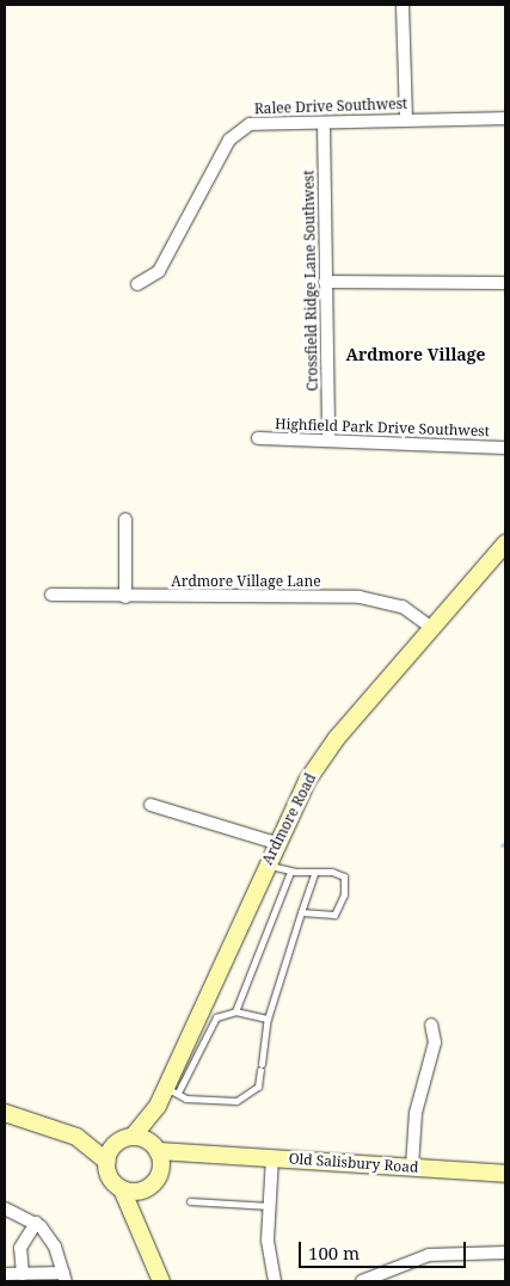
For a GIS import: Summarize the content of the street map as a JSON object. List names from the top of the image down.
{
  "streets": {
    "street": [
      "Ralee Drive Southwest",
      "Crossfield Ridge Lane Southwest",
      "Highfield Park Drive Southwest",
      "Ardmore Village Lane",
      "Ardmore Road",
      "Old Salisbury Road"
    ]
  },
  "crossings": [
    ["Ralee Drive Southwest", "Crossfield Ridge Lane Southwest"],
    ["Crossfield Ridge Lane Southwest", "Highfield Park Drive Southwest"],
    ["Ardmore Village Lane", "Ardmore Road"],
    ["Ardmore Road", "Old Salisbury Road"]
  ],
  "districts": ["Ardmore Village"],
  "scale_bar": "100 m"
}
